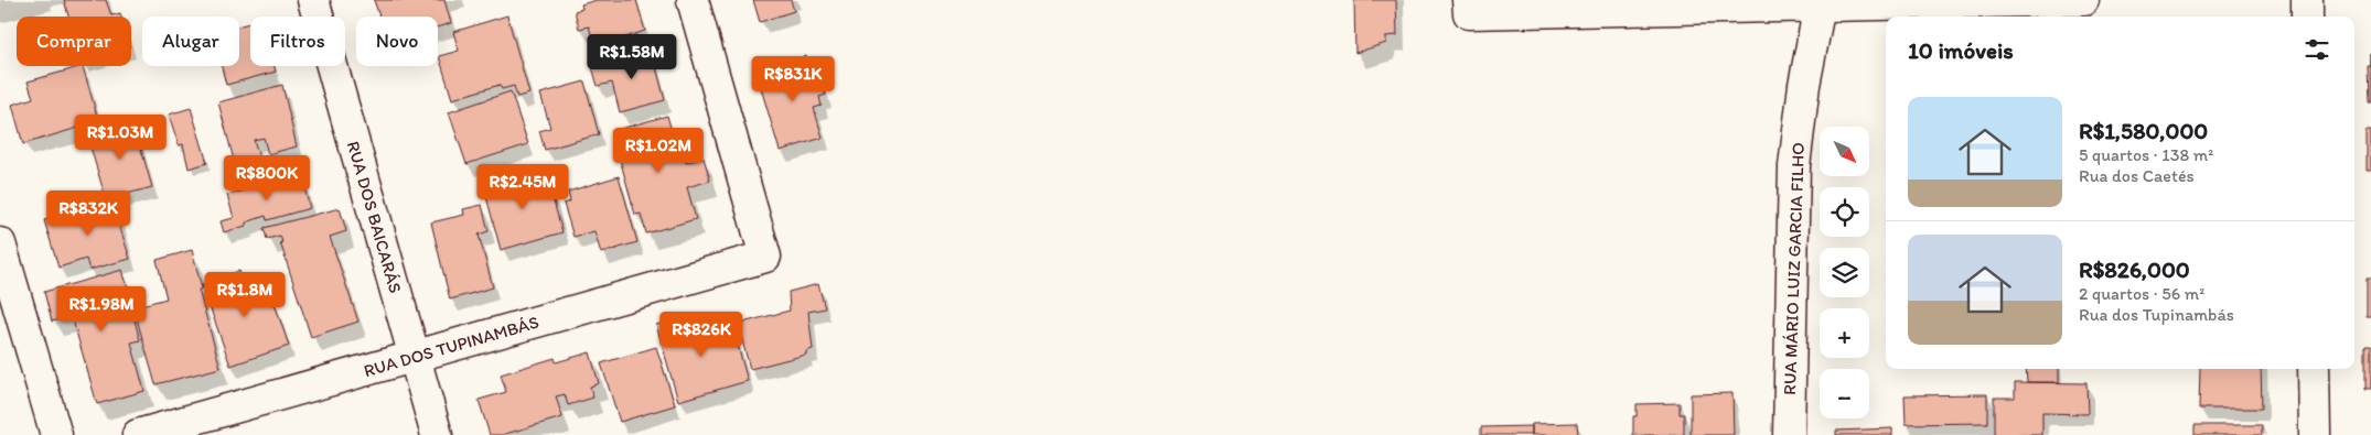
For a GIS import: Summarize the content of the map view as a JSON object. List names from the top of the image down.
{
  "streets": {
    "street": ["RUA DOS BAICARÁS", "RUA MÁRIO LUIZ GARCIA FILHO", "RUA DOS TUPINAMBÁS"]
  },
  "crossings": [
    ["RUA DOS BAICARÁS", "RUA DOS TUPINAMBÁS"]
  ],
  "north": "bottom right",
  "page": {
    "chip": [
      "Comprar",
      "Alugar",
      "Filtros",
      "Novo"
    ],
    "heading": "10 imóveis",
    "price": [
      "R$1.58M",
      "R$831K",
      "R$1.03M",
      "R$1.02M",
      "R$800K",
      "R$2.45M",
      "R$832K",
      "R$1.8M",
      "R$1.98M",
      "R$826K"
    ],
    "list": [
      {
        "name": "R$1,580,000",
        "note": "5 quartos · 138 m² · Rua dos Caetés"
      },
      {
        "name": "R$826,000",
        "note": "2 quartos · 56 m² · Rua dos Tupinambás"
      }
    ],
    "map_buttons": ["+", "−"]
  }
}
